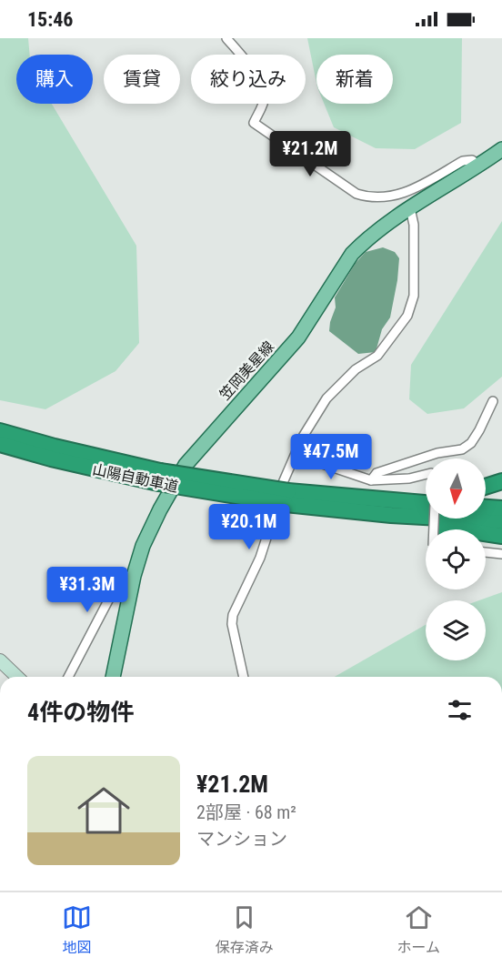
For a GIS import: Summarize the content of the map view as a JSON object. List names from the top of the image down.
{
  "streets": {
    "highway": ["山陽自動車道"],
    "main road": ["笠岡美星線"]
  },
  "north": "bottom",
  "page": {
    "status": "15:46",
    "chip": [
      "購入",
      "賃貸",
      "絞り込み",
      "新着"
    ],
    "price": [
      "¥21.2M",
      "¥47.5M",
      "¥20.1M",
      "¥31.3M"
    ],
    "heading": "4件の物件",
    "list": [
      {
        "name": "¥21.2M",
        "note": "2部屋 · 68 m² · マンション"
      }
    ],
    "tabs": ["地図", "保存済み", "ホーム"]
  }
}
